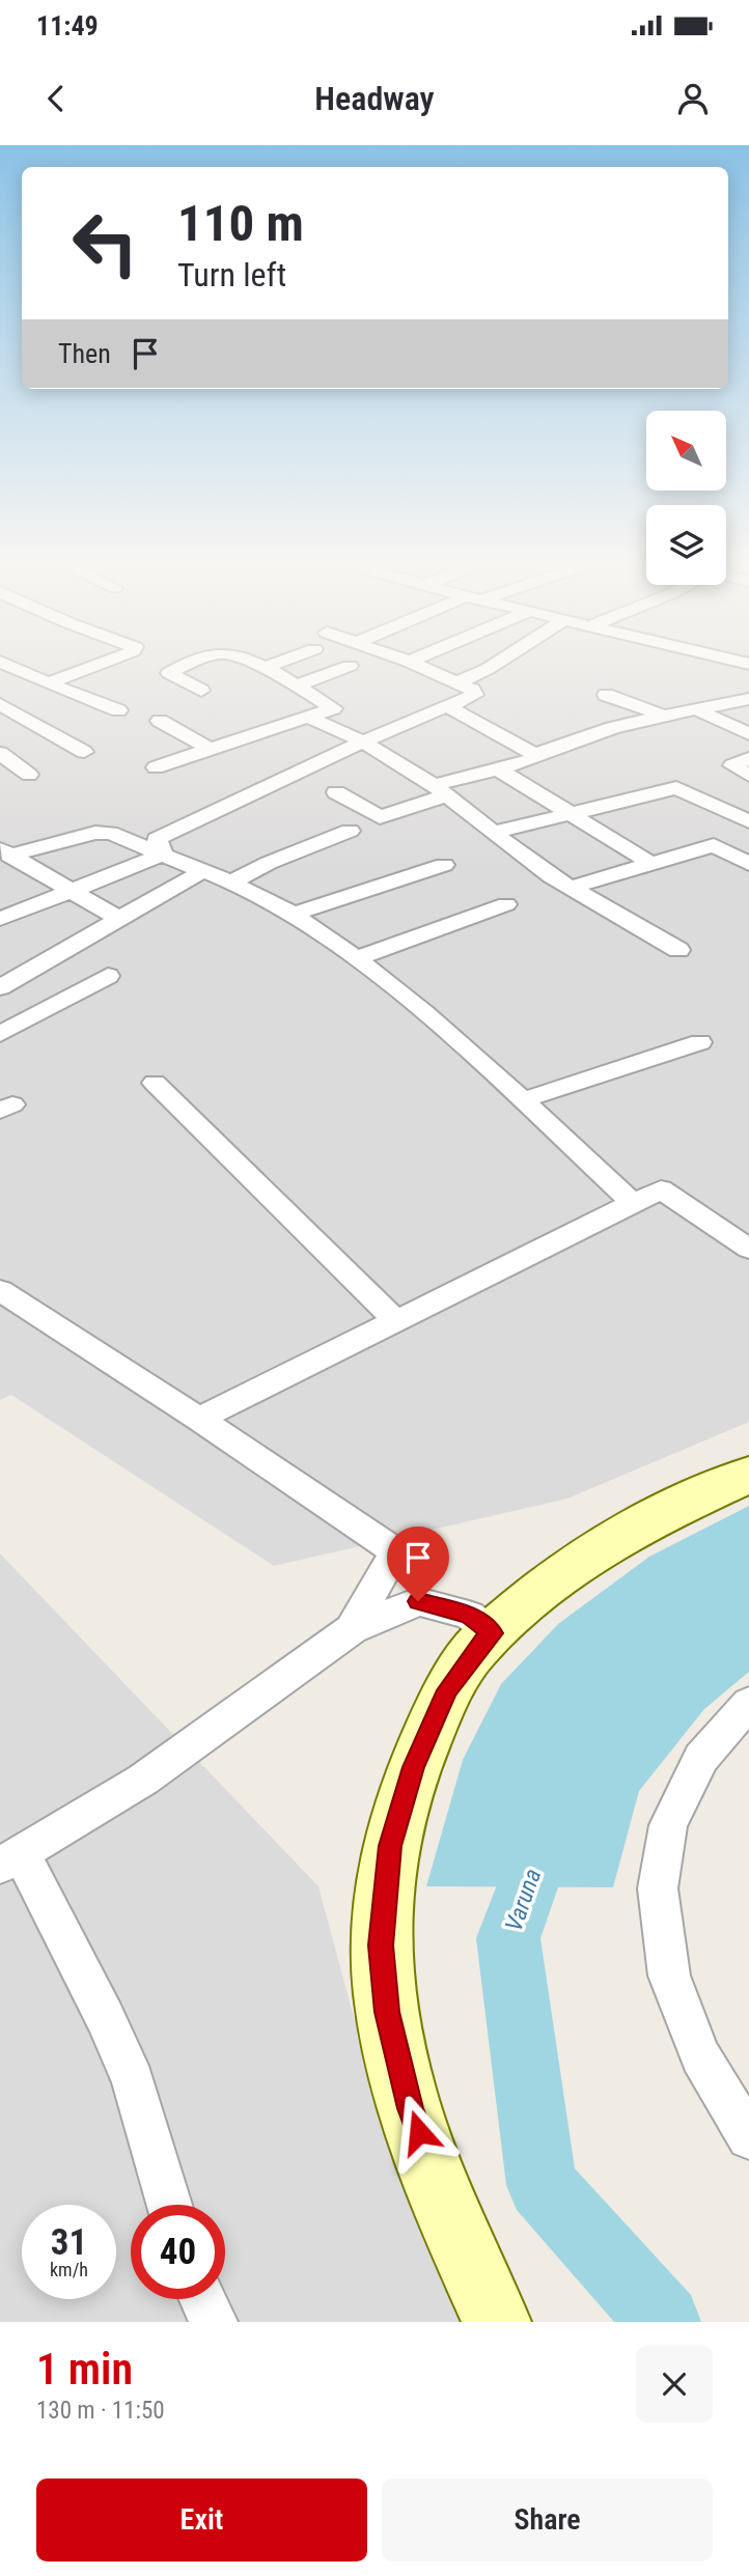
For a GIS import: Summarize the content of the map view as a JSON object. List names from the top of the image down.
{
  "water": ["Varuna"],
  "north": "top left",
  "page": {
    "status": "11:49",
    "header": "Headway",
    "turn": ["110 m", "Turn left"],
    "then": "Then",
    "speed": "31 km/h",
    "limit": "40",
    "heading": ["1 min", "130 m · 11:50"],
    "buttons": ["Exit", "Share"]
  }
}
